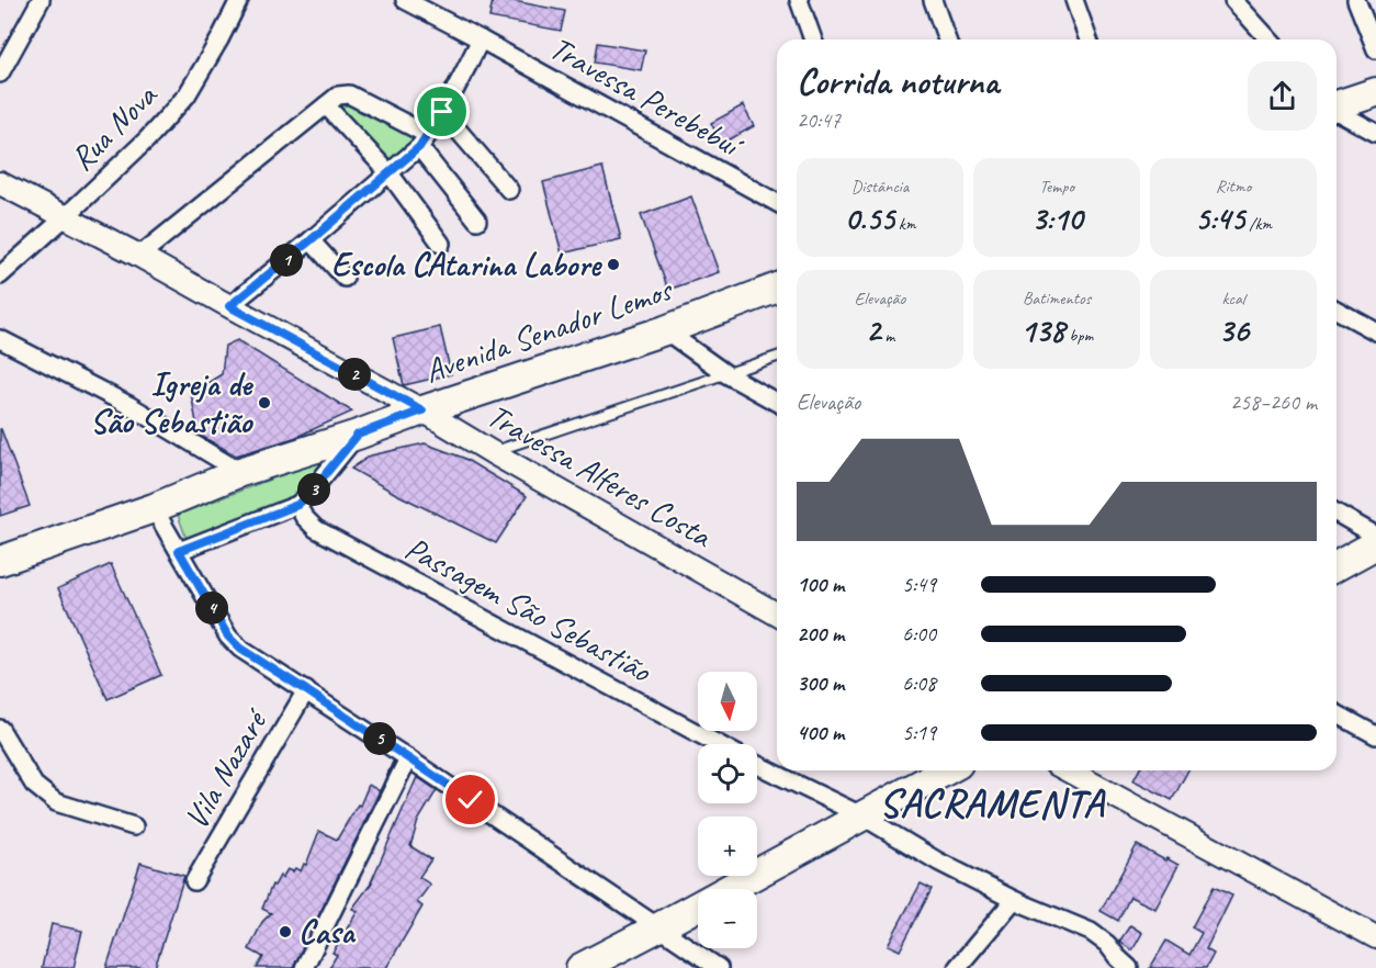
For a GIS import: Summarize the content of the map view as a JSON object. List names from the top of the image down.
{
  "streets": {
    "main road": ["Avenida Senador Lemos"],
    "street": [
      "Travessa Perebebuí",
      "Rua Nova",
      "Travessa Alferes Costa",
      "Passagem São Sebastião",
      "Vila Nazaré"
    ]
  },
  "crossings": [
    ["Rua Nova", "Travessa Alferes Costa"],
    ["Avenida Senador Lemos", "Travessa Alferes Costa"]
  ],
  "districts": ["SACRAMENTA"],
  "places": ["Escola CAtarina Labore", "Igreja de São Sebastião", "Casa"],
  "north": "bottom",
  "page": {
    "heading": ["Corrida noturna", "20:47"],
    "stats": [
      ["Distância", "0.55 km"],
      ["Tempo", "3:10"],
      ["Ritmo", "5:45 /km"],
      ["Elevação", "2 m"],
      ["Batimentos", "138 bpm"],
      ["kcal", "36"]
    ],
    "pins": [
      "1",
      "2",
      "3",
      "4",
      "5"
    ],
    "chart": ["Elevação", "258–260 m"],
    "list": [
      {
        "name": "100 m",
        "note": "5:49"
      },
      {
        "name": "200 m",
        "note": "6:00"
      },
      {
        "name": "300 m",
        "note": "6:08"
      },
      {
        "name": "400 m",
        "note": "5:19"
      }
    ],
    "map_buttons": ["+", "−"]
  }
}
